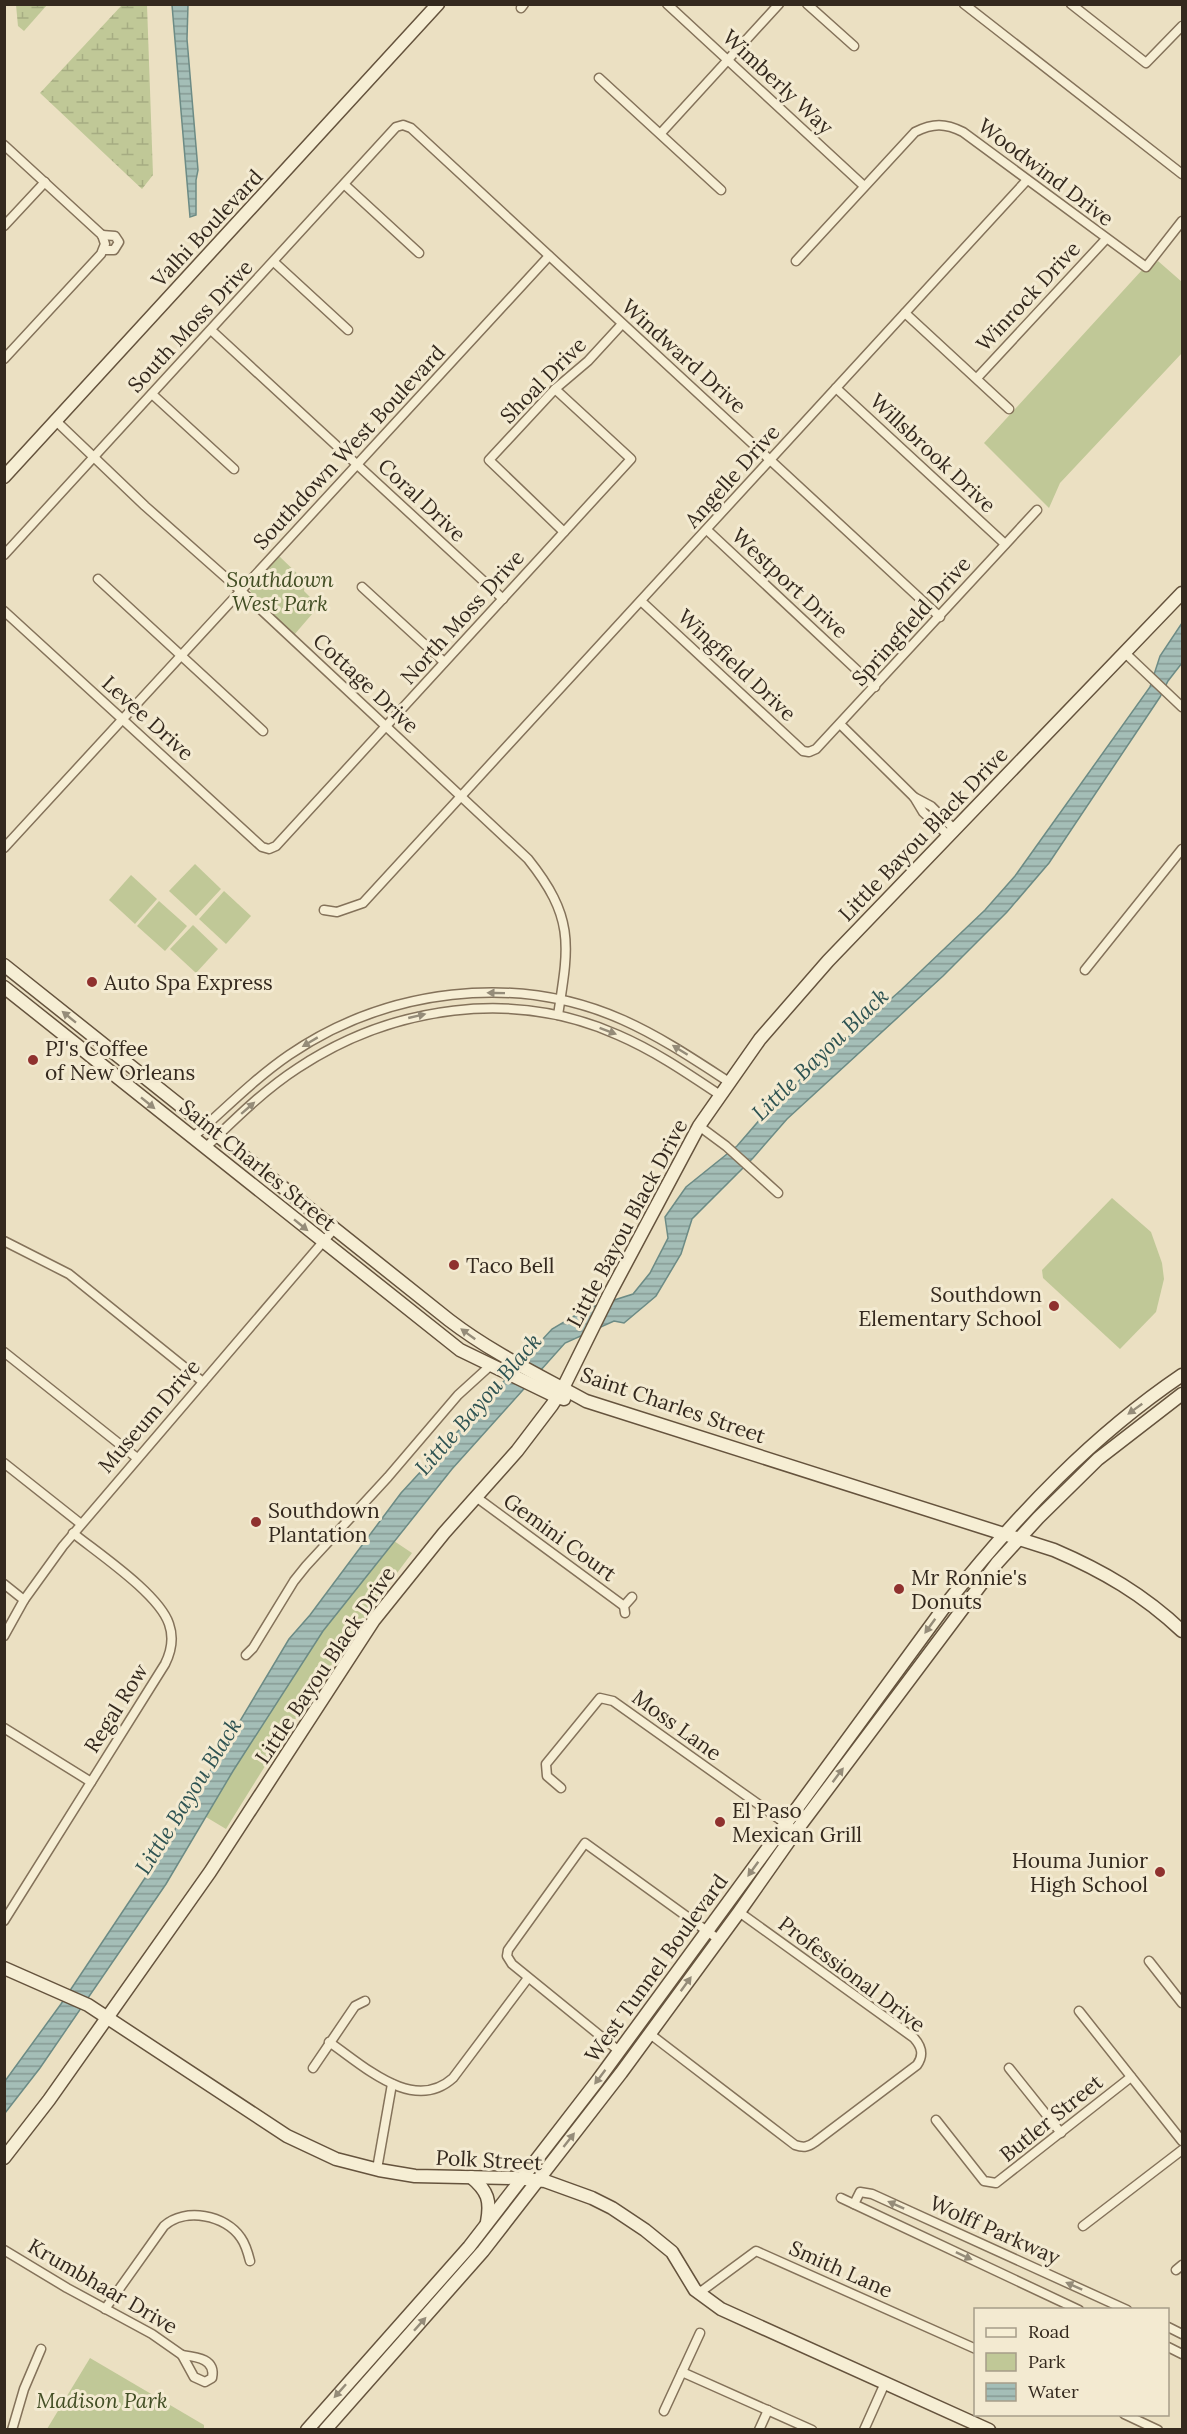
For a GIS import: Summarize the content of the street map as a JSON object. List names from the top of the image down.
{
  "streets": {
    "main road": [
      "Valhi Boulevard",
      "Little Bayou Black Drive",
      "Saint Charles Street",
      "West Tunnel Boulevard",
      "Polk Street"
    ],
    "street": [
      "Wimberly Way",
      "Woodwind Drive",
      "Winrock Drive",
      "South Moss Drive",
      "Windward Drive",
      "Shoal Drive",
      "Southdown West Boulevard",
      "Willsbrook Drive",
      "Angelle Drive",
      "Coral Drive",
      "Westport Drive",
      "North Moss Drive",
      "Springfield Drive",
      "Wingfield Drive",
      "Cottage Drive",
      "Levee Drive",
      "Museum Drive",
      "Gemini Court",
      "Regal Row",
      "Moss Lane",
      "Professional Drive",
      "Butler Street",
      "Wolff Parkway",
      "Smith Lane",
      "Krumbhaar Drive"
    ]
  },
  "crossings": [
    ["Wimberly Way", "Woodwind Drive"],
    ["Woodwind Drive", "Winrock Drive"],
    ["Woodwind Drive", "Angelle Drive"],
    ["Valhi Boulevard", "Cottage Drive"],
    ["South Moss Drive", "Windward Drive"],
    ["South Moss Drive", "Coral Drive"],
    ["South Moss Drive", "Cottage Drive"],
    ["Windward Drive", "Shoal Drive"],
    ["Windward Drive", "Southdown West Boulevard"],
    ["Windward Drive", "Angelle Drive"],
    ["Windward Drive", "Springfield Drive"],
    ["Shoal Drive", "North Moss Drive"],
    ["Southdown West Boulevard", "Coral Drive"],
    ["Southdown West Boulevard", "Cottage Drive"],
    ["Southdown West Boulevard", "Levee Drive"],
    ["Willsbrook Drive", "Angelle Drive"],
    ["Willsbrook Drive", "Springfield Drive"],
    ["Angelle Drive", "Westport Drive"],
    ["Angelle Drive", "Wingfield Drive"],
    ["Angelle Drive", "Cottage Drive"],
    ["Coral Drive", "North Moss Drive"],
    ["Westport Drive", "Springfield Drive"],
    ["North Moss Drive", "Cottage Drive"],
    ["North Moss Drive", "Levee Drive"],
    ["Springfield Drive", "Wingfield Drive"],
    ["Little Bayou Black Drive", "Saint Charles Street"],
    ["Little Bayou Black Drive", "Gemini Court"],
    ["Little Bayou Black Drive", "Polk Street"],
    ["Saint Charles Street", "Museum Drive"],
    ["Saint Charles Street", "West Tunnel Boulevard"],
    ["Museum Drive", "Regal Row"],
    ["Moss Lane", "West Tunnel Boulevard"],
    ["West Tunnel Boulevard", "Professional Drive"],
    ["West Tunnel Boulevard", "Polk Street"],
    ["Polk Street", "Smith Lane"]
  ],
  "water": ["Little Bayou Black"],
  "parks": ["Southdown West Park", "Madison Park"],
  "places": [
    "Auto Spa Express",
    "PJ's Coffee of New Orleans",
    "Taco Bell",
    "Southdown Elementary School",
    "Southdown Plantation",
    "Mr Ronnie's Donuts",
    "El Paso Mexican Grill",
    "Houma Junior High School"
  ],
  "legend": ["Road", "Park", "Water"]
}
